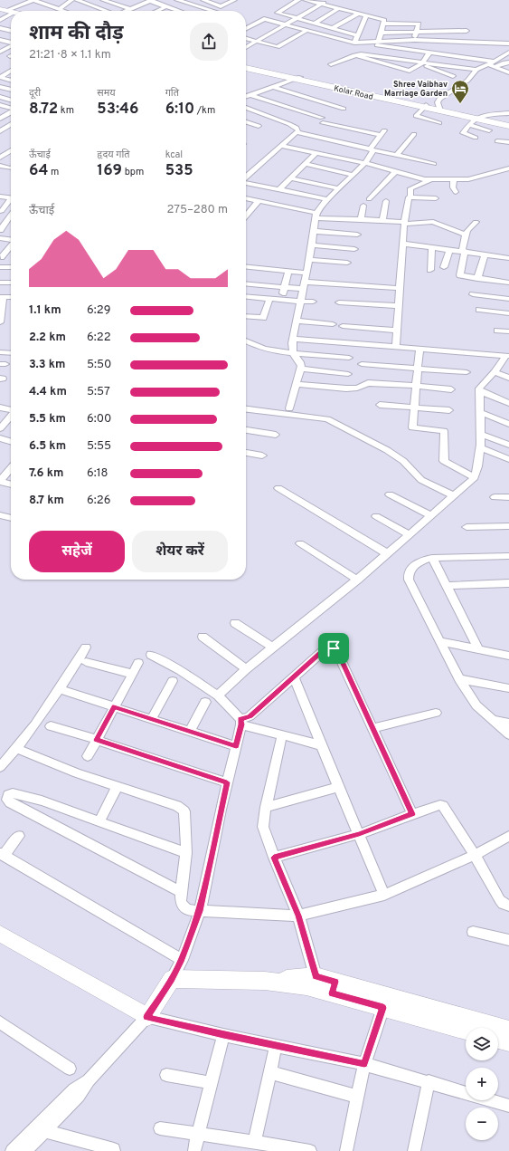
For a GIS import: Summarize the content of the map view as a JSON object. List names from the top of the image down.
{
  "streets": {
    "main road": ["Kolar Road"]
  },
  "places": {
    "hotel": ["Shree Vaibhav Marriage Garden"]
  },
  "page": {
    "heading": ["शाम की दौड़", "21:21 · 8 × 1.1 km"],
    "stats": [
      ["दूरी", "8.72 km"],
      ["समय", "53:46"],
      ["गति", "6:10 /km"],
      ["ऊँचाई", "64 m"],
      ["हृदय गति", "169 bpm"],
      ["kcal", "535"]
    ],
    "chart": ["ऊँचाई", "275–280 m"],
    "list": [
      {
        "name": "1.1 km",
        "note": "6:29"
      },
      {
        "name": "2.2 km",
        "note": "6:22"
      },
      {
        "name": "3.3 km",
        "note": "5:50"
      },
      {
        "name": "4.4 km",
        "note": "5:57"
      },
      {
        "name": "5.5 km",
        "note": "6:00"
      },
      {
        "name": "6.5 km",
        "note": "5:55"
      },
      {
        "name": "7.6 km",
        "note": "6:18"
      },
      {
        "name": "8.7 km",
        "note": "6:26"
      }
    ],
    "buttons": ["सहेजें", "शेयर करें"],
    "map_buttons": ["+", "−"]
  }
}
